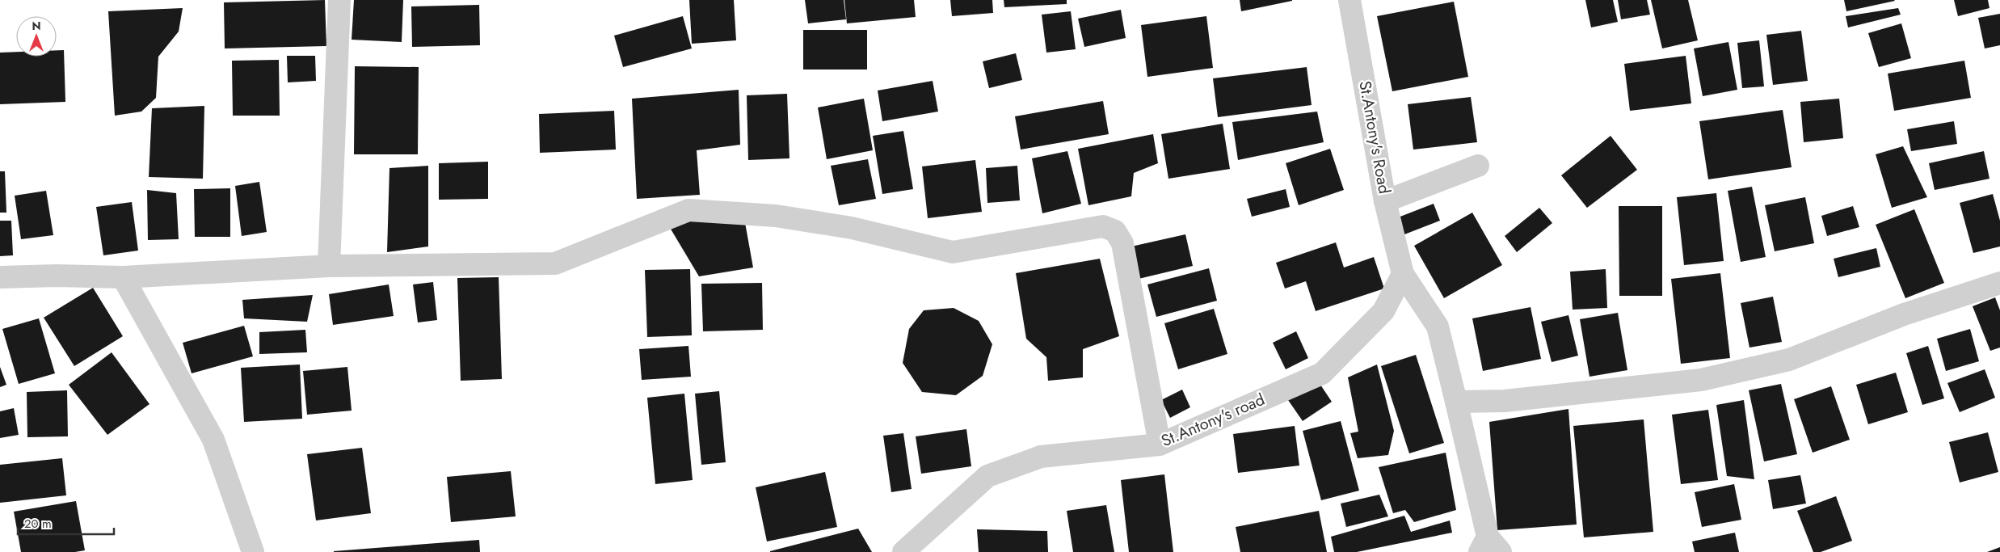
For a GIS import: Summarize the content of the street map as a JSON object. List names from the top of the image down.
{
  "streets": {
    "street": ["St.Antony's Road", "St.Antony's road"]
  },
  "crossings": [
    ["St.Antony's Road", "St.Antony's road"]
  ],
  "scale_bar": "20 m",
  "north": "top"
}
